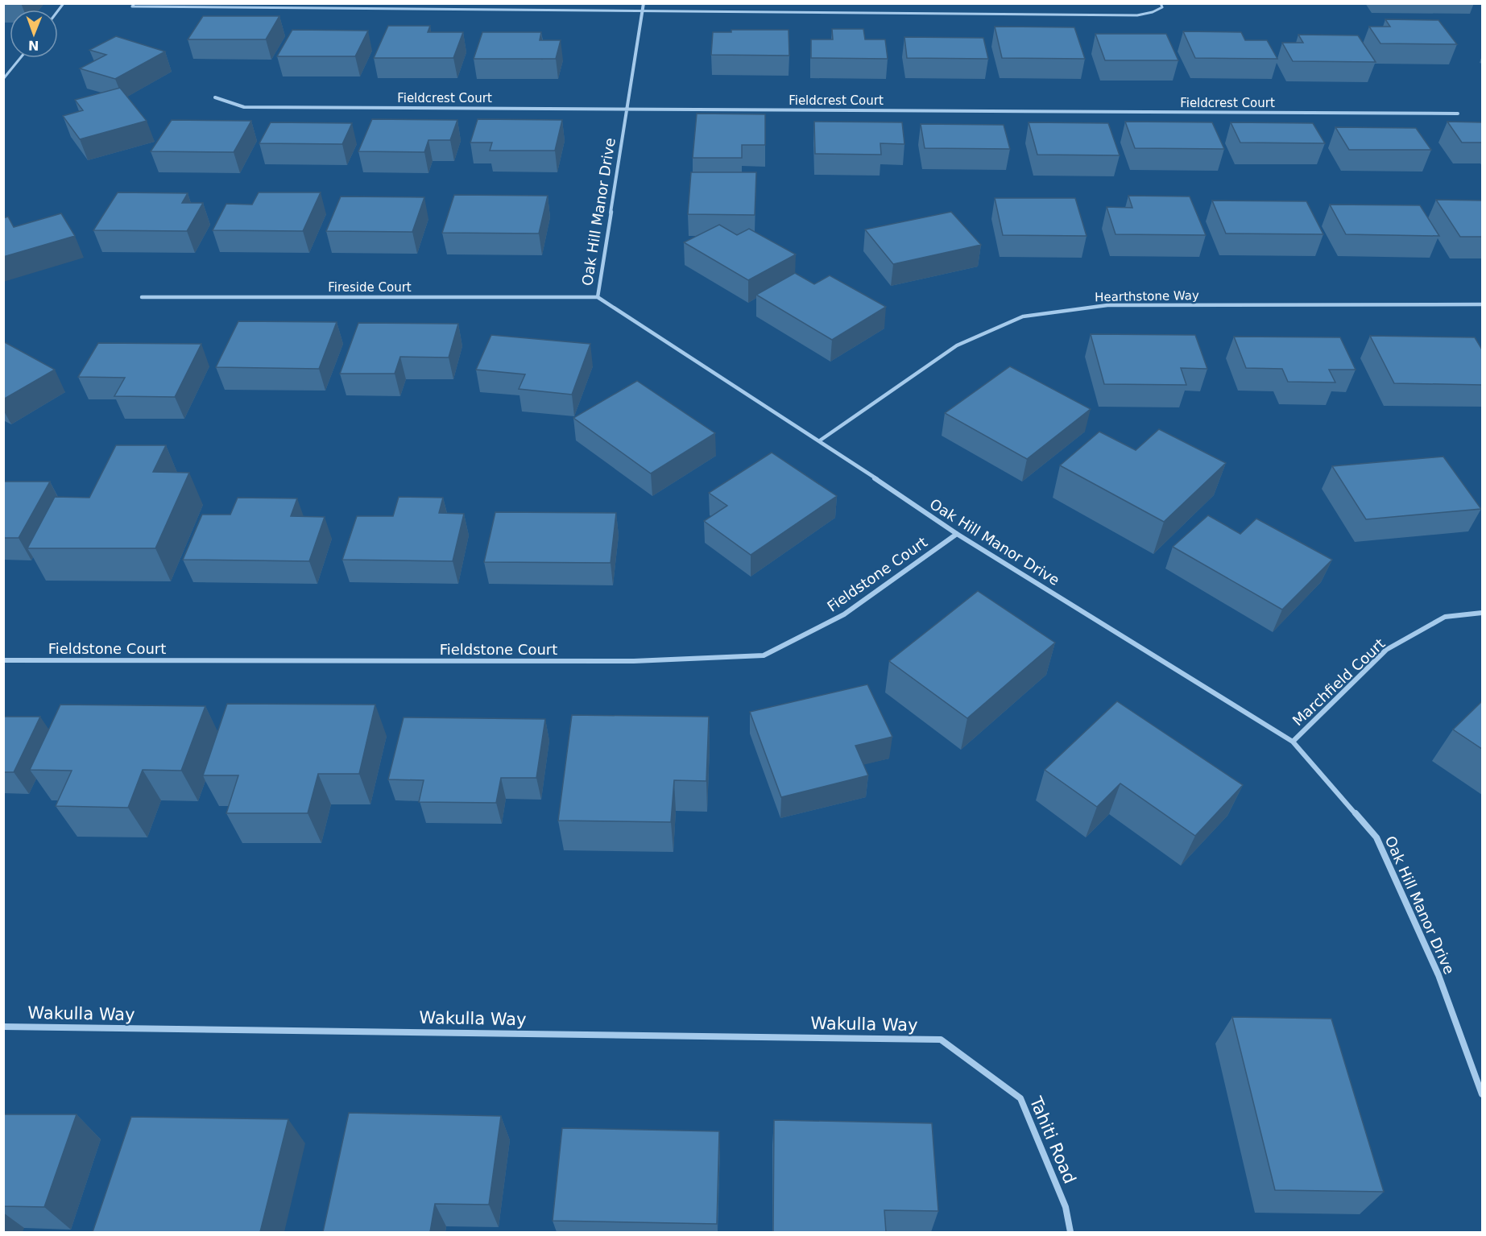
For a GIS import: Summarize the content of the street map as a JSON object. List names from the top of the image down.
{
  "streets": {
    "street": [
      "Fieldcrest Court",
      "Oak Hill Manor Drive",
      "Fireside Court",
      "Hearthstone Way",
      "Fieldstone Court",
      "Marchfield Court",
      "Wakulla Way",
      "Tahiti Road"
    ]
  },
  "crossings": [
    ["Fieldcrest Court", "Oak Hill Manor Drive"],
    ["Oak Hill Manor Drive", "Fireside Court"],
    ["Oak Hill Manor Drive", "Hearthstone Way"],
    ["Oak Hill Manor Drive", "Fieldstone Court"],
    ["Oak Hill Manor Drive", "Marchfield Court"],
    ["Wakulla Way", "Tahiti Road"]
  ],
  "north": "bottom"
}
